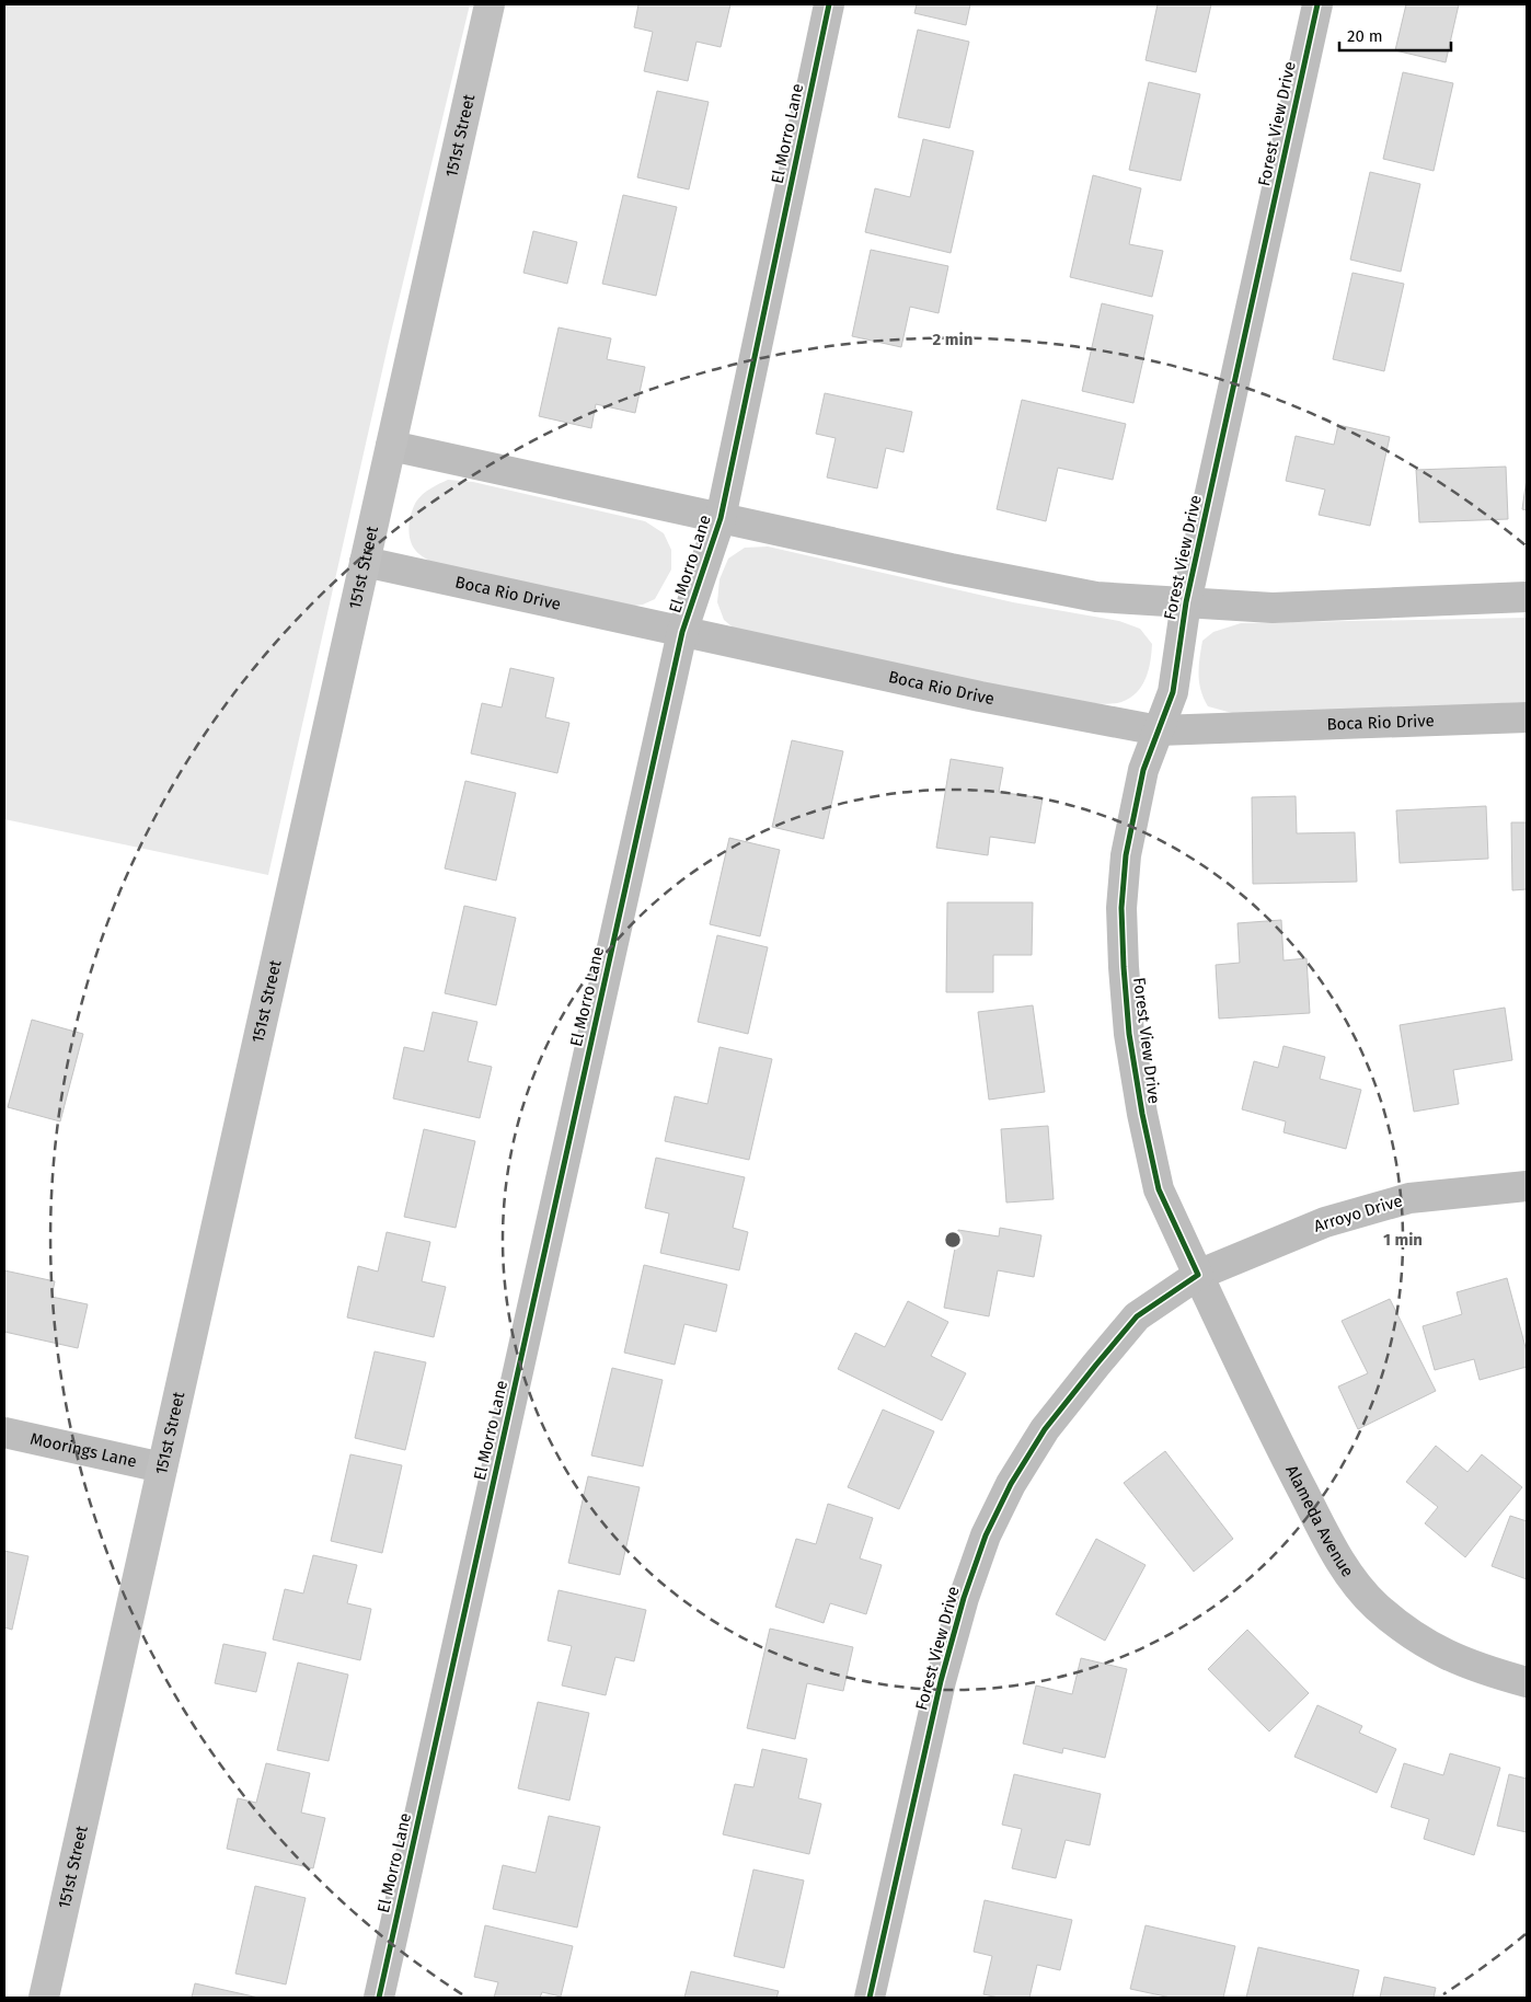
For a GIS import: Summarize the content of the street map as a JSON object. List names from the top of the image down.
{
  "streets": {
    "street": [
      "Forest View Drive",
      "El Morro Lane",
      "151st Street",
      "Boca Rio Drive",
      "Arroyo Drive",
      "Moorings Lane",
      "Alameda Avenue"
    ]
  },
  "crossings": [
    ["Forest View Drive", "Boca Rio Drive"],
    ["Forest View Drive", "Arroyo Drive"],
    ["Forest View Drive", "Alameda Avenue"],
    ["El Morro Lane", "Boca Rio Drive"],
    ["151st Street", "Boca Rio Drive"],
    ["151st Street", "Moorings Lane"],
    ["Arroyo Drive", "Alameda Avenue"]
  ],
  "scale_bar": "20 m",
  "rings": ["2 min", "1 min"]
}
